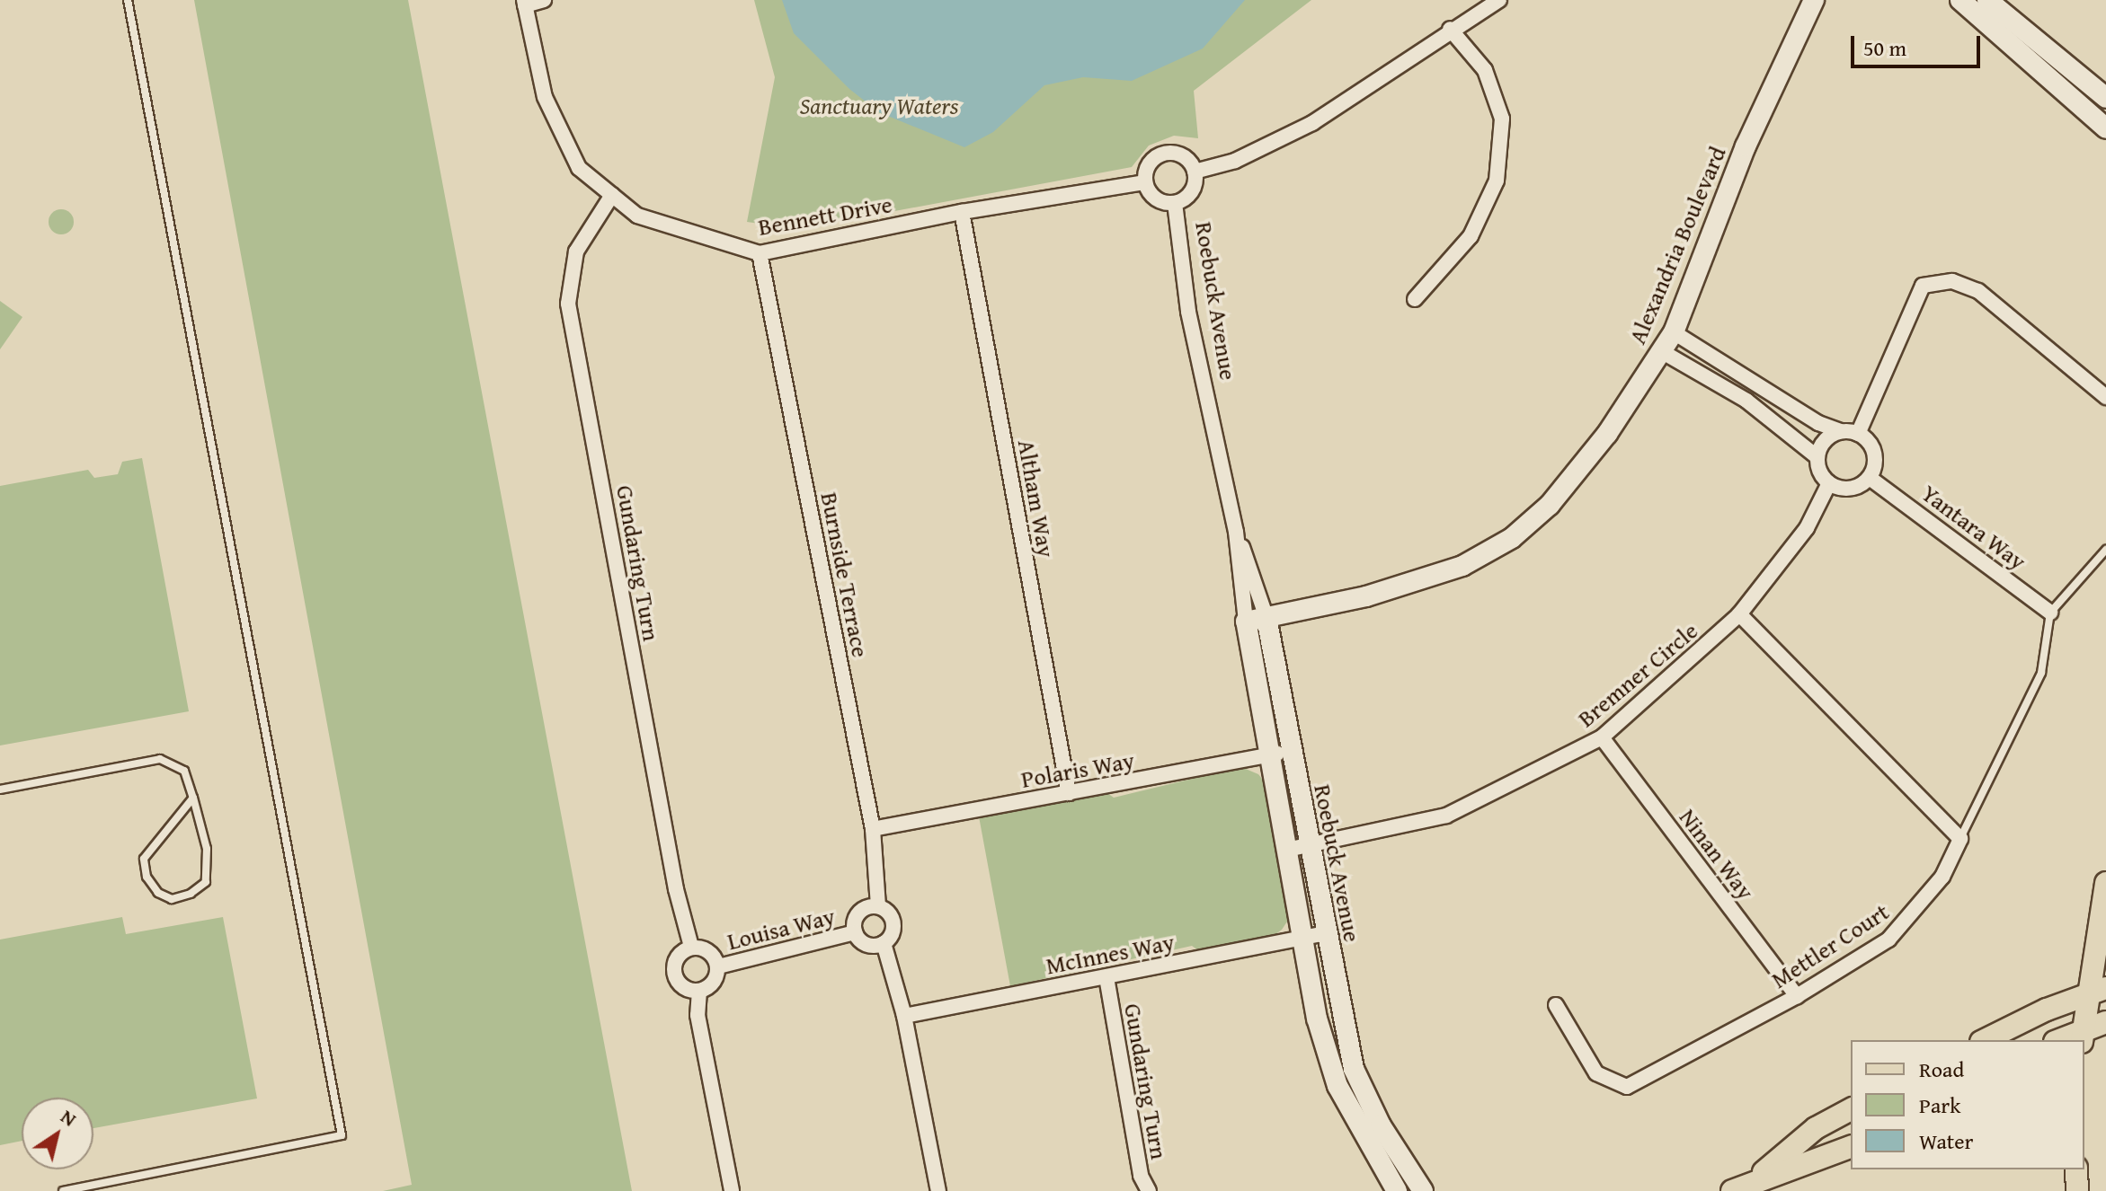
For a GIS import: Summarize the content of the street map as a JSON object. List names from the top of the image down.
{
  "streets": {
    "street": [
      "Bennett Drive",
      "Alexandria Boulevard",
      "Roebuck Avenue",
      "Altham Way",
      "Yantara Way",
      "Gundaring Turn",
      "Burnside Terrace",
      "Bremner Circle",
      "Polaris Way",
      "Ninan Way",
      "Louisa Way",
      "Mettler Court",
      "McInnes Way"
    ]
  },
  "crossings": [
    ["Bennett Drive", "Roebuck Avenue"],
    ["Bennett Drive", "Altham Way"],
    ["Bennett Drive", "Gundaring Turn"],
    ["Bennett Drive", "Burnside Terrace"],
    ["Alexandria Boulevard", "Roebuck Avenue"],
    ["Roebuck Avenue", "Bremner Circle"],
    ["Roebuck Avenue", "Polaris Way"],
    ["Roebuck Avenue", "McInnes Way"],
    ["Altham Way", "Polaris Way"],
    ["Yantara Way", "Bremner Circle"],
    ["Gundaring Turn", "Louisa Way"],
    ["Gundaring Turn", "McInnes Way"],
    ["Burnside Terrace", "Polaris Way"],
    ["Burnside Terrace", "Louisa Way"],
    ["Burnside Terrace", "McInnes Way"],
    ["Bremner Circle", "Ninan Way"],
    ["Ninan Way", "Mettler Court"]
  ],
  "parks": ["Sanctuary Waters"],
  "legend": ["Road", "Park", "Water"],
  "scale_bar": "50 m",
  "north": "top right"
}
